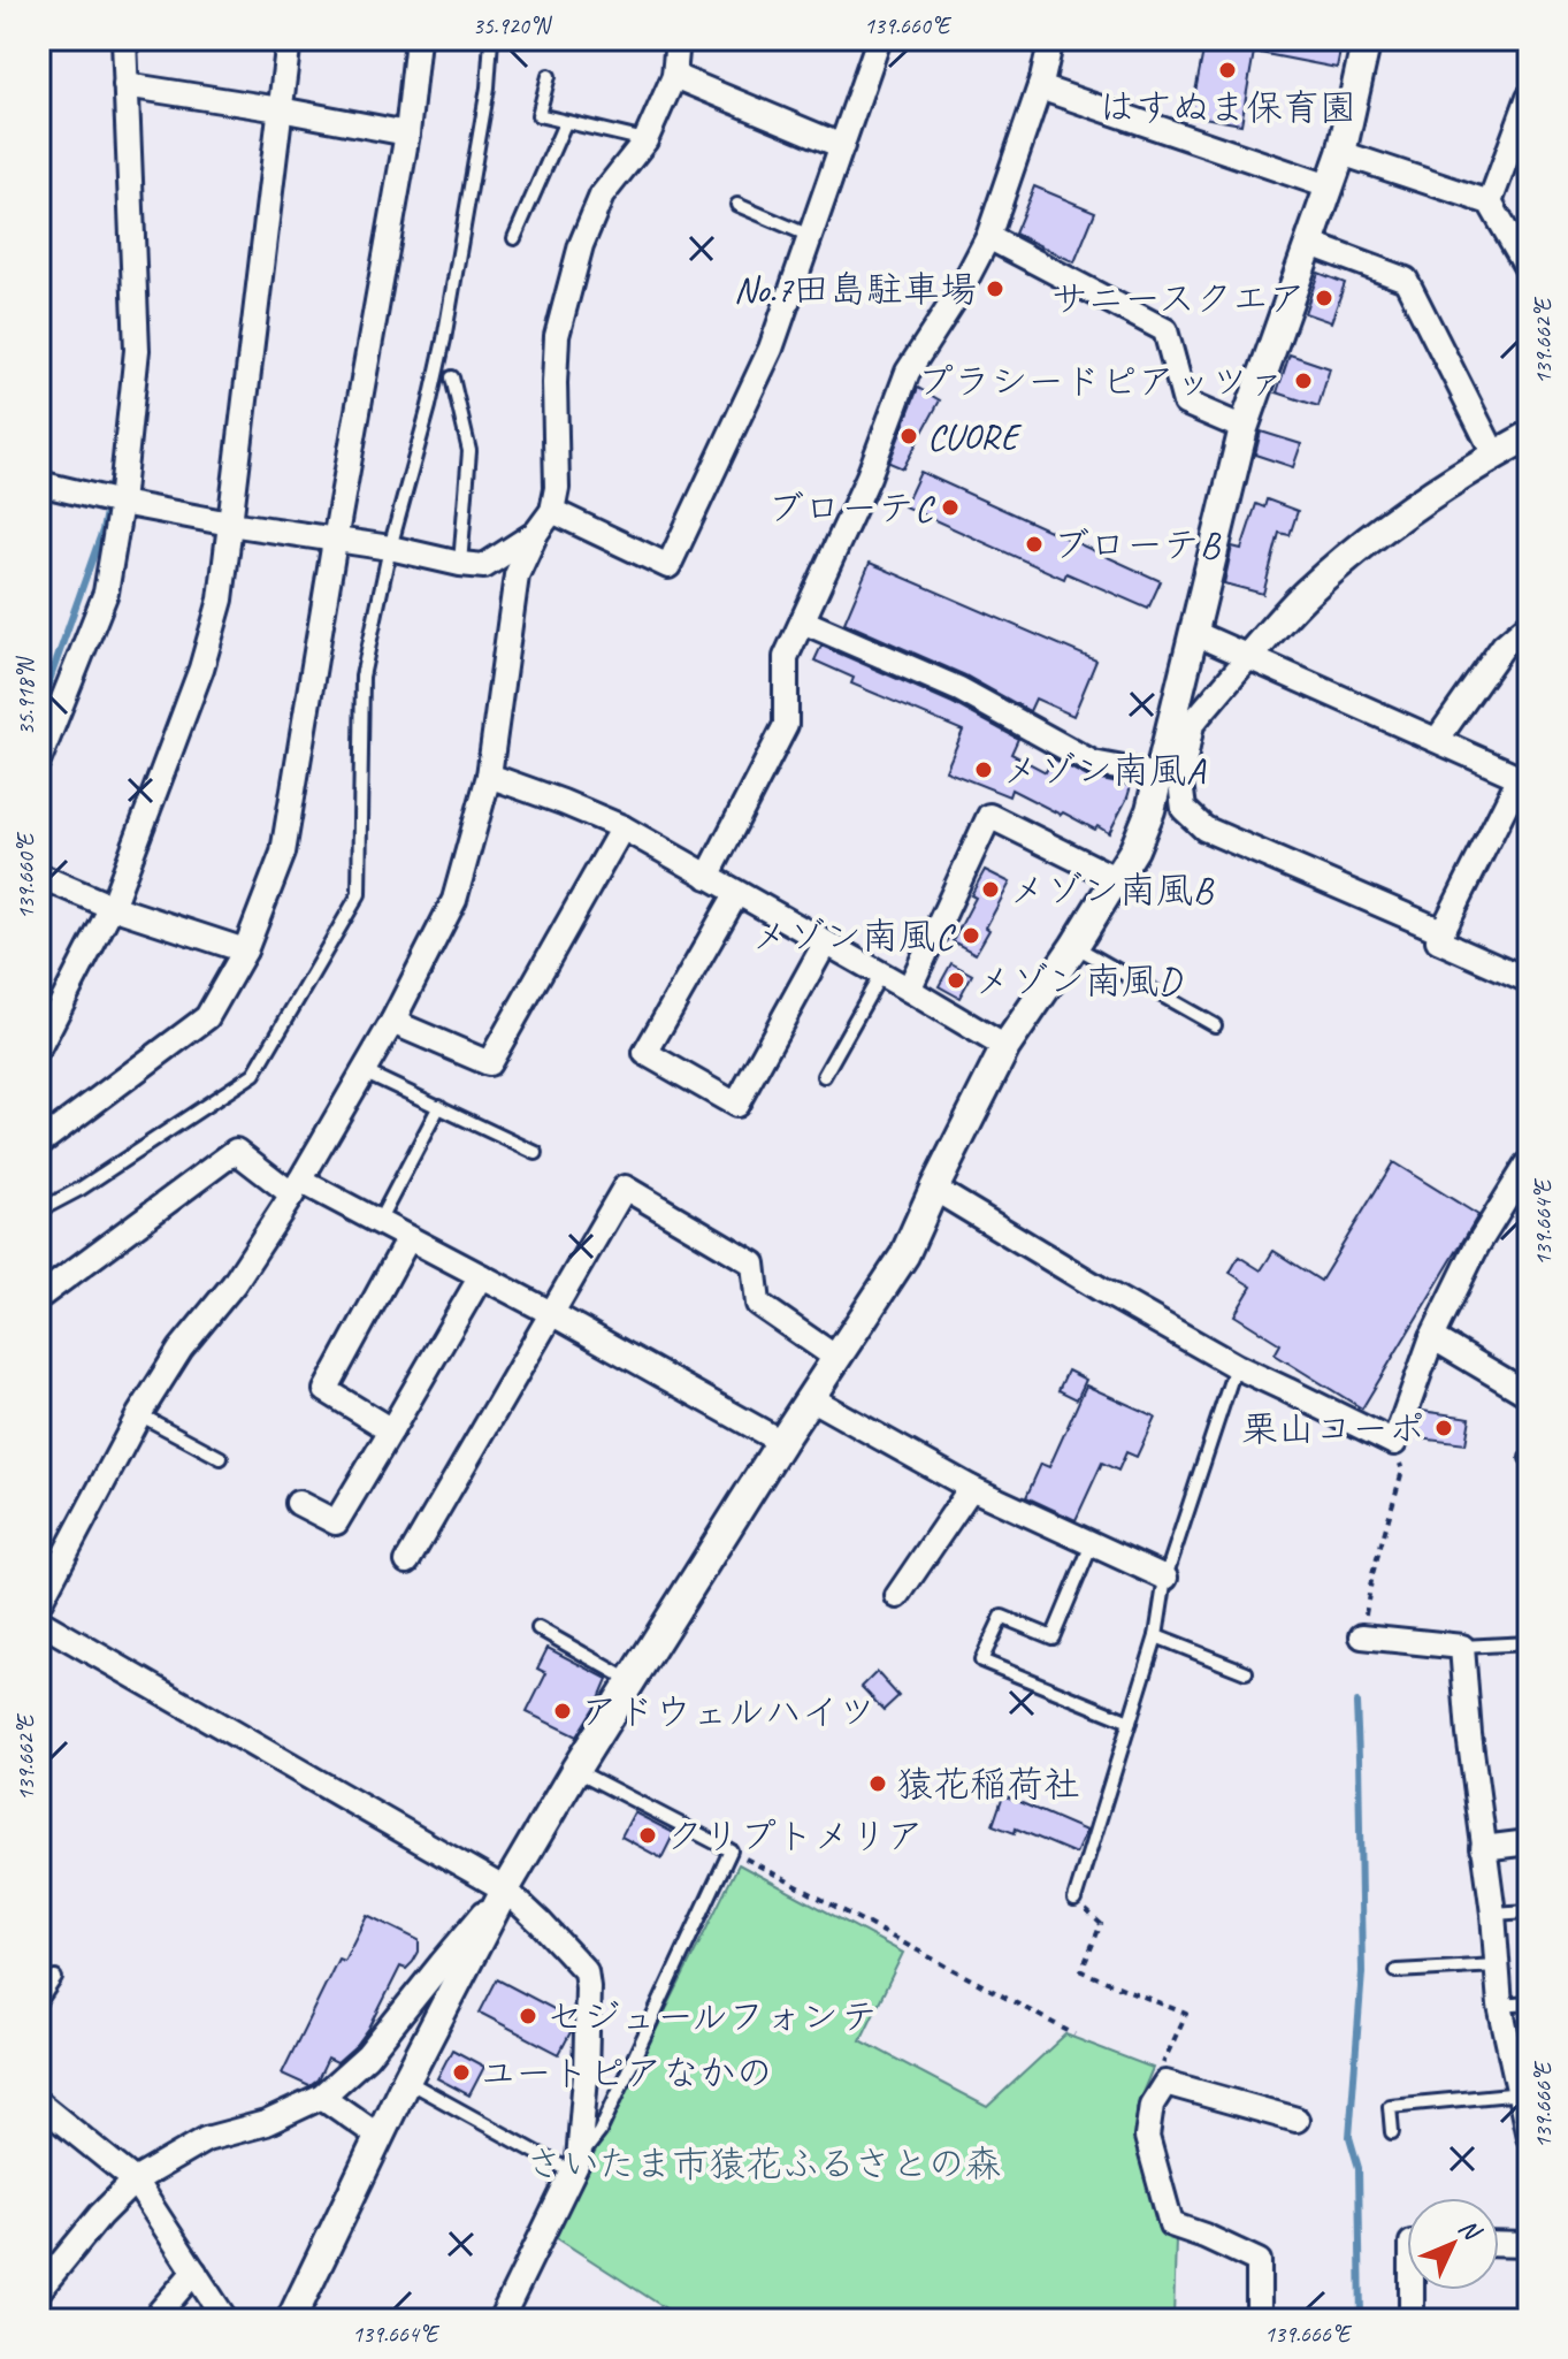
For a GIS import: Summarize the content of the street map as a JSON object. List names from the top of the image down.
{
  "parks": ["さいたま市猿花ふるさとの森"],
  "places": [
    "はすぬま保育園",
    "No.7田島駐車場",
    "サニースクエア",
    "プラシードピアッツァ",
    "CUORE",
    "ブローテC",
    "ブローテB",
    "メゾン南風A",
    "メゾン南風B",
    "メゾン南風C",
    "メゾン南風D",
    "栗山コーポ",
    "アドウェルハイツ",
    "猿花稲荷社",
    "クリプトメリア",
    "セジュールフォンテ",
    "ユートピアなかの"
  ],
  "north": "top right",
  "coordinates": [
    "35.920°N",
    "139.660°E",
    "139.662°E",
    "35.918°N",
    "139.664°E",
    "139.666°E"
  ]
}
